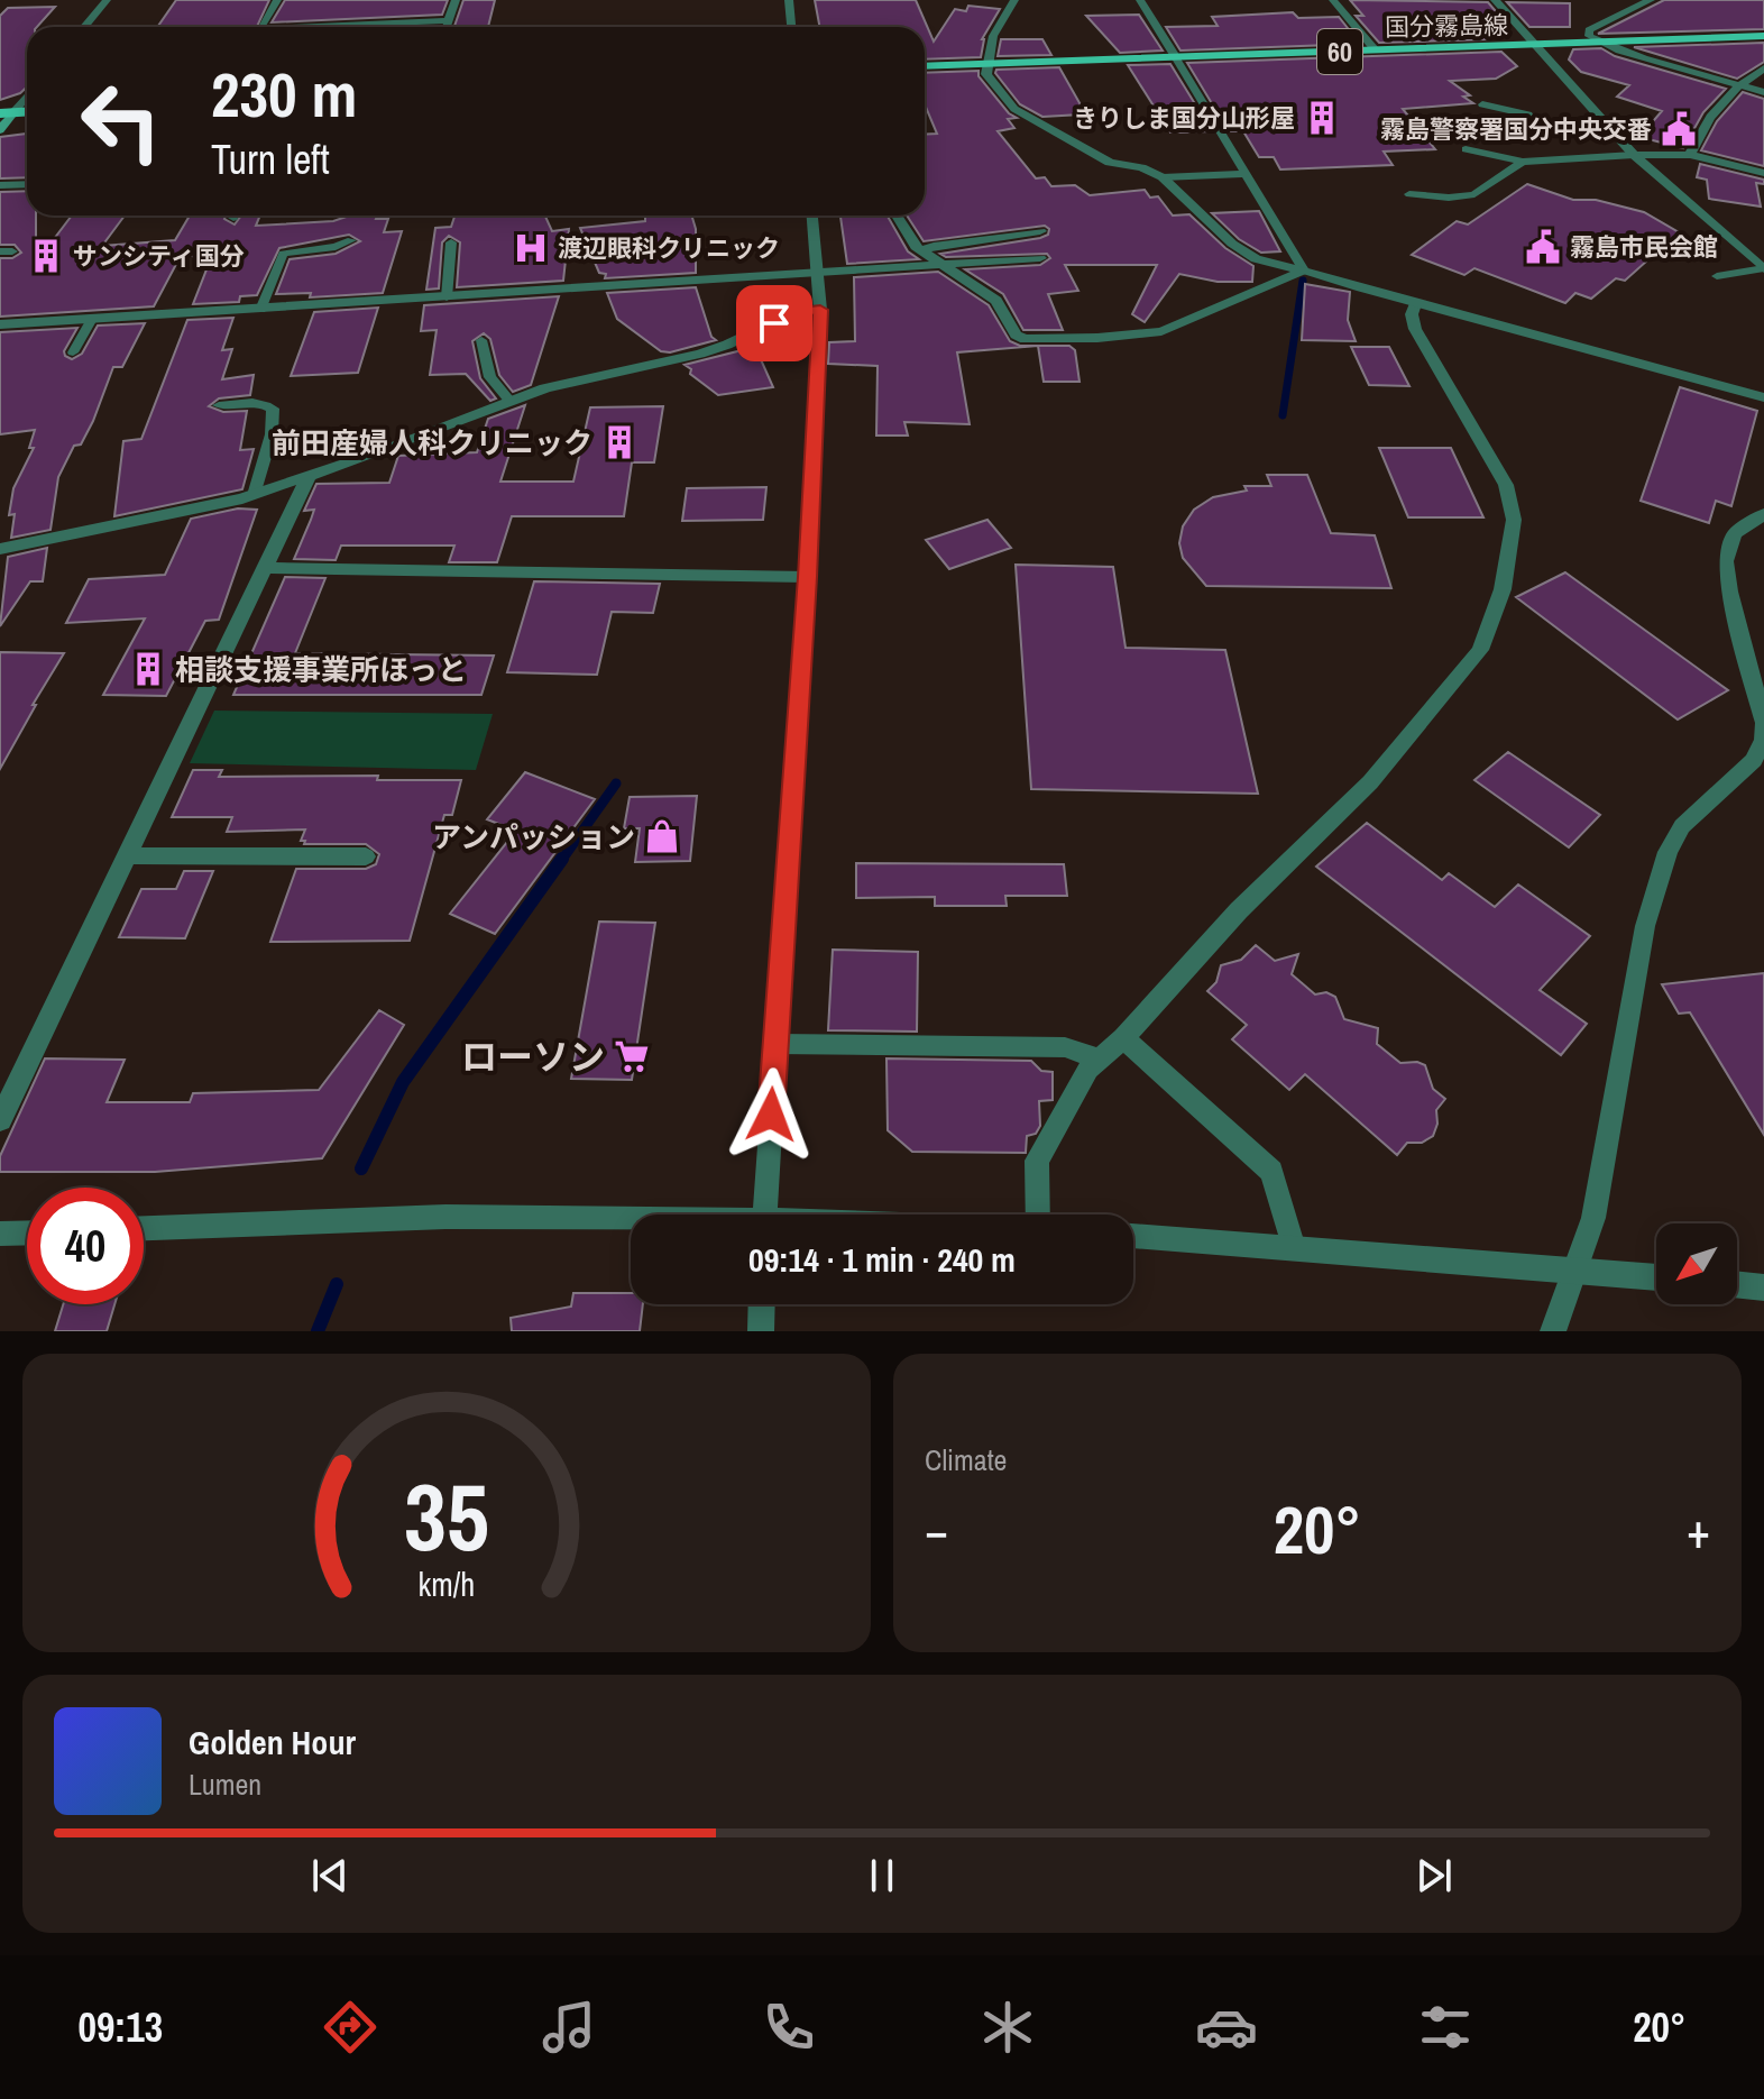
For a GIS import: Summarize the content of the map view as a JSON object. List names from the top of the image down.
{
  "streets": {
    "main road": ["国分霧島線", "60"]
  },
  "places": {
    "building": [
      "きりしま国分山形屋",
      "サンシティ国分",
      "前田産婦人科クリニック",
      "相談支援事業所ほっと"
    ],
    "public building": ["霧島警察署国分中央交番", "霧島市民会館"],
    "hospital": ["渡辺眼科クリニック"],
    "shop": ["アンパッション"],
    "supermarket": ["ローソン"]
  },
  "north": "bottom left",
  "page": {
    "turn": ["230 m", "Turn left"],
    "limit": "40",
    "trip": "09:14 · 1 min · 240 m",
    "tile": "Climate",
    "heat": ["−", "20°", "+"],
    "song": ["Golden Hour", "Lumen"],
    "tabs": ["09:13", "20°"],
    "gauge": ["35", "km/h"]
  }
}
